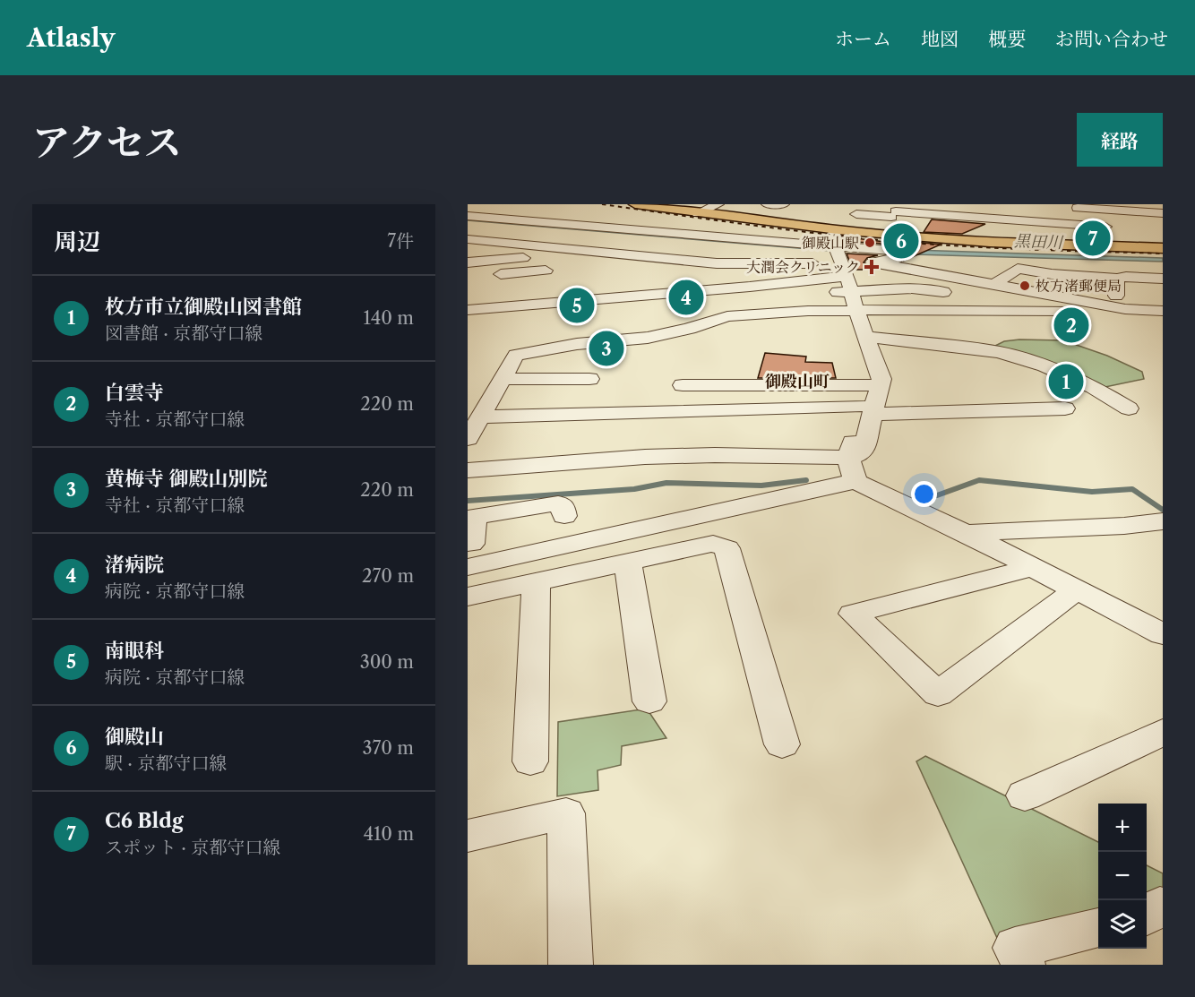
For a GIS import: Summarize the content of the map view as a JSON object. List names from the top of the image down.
{
  "districts": ["御殿山町"],
  "water": ["黒田川"],
  "places": {
    "other": ["御殿山駅", "枚方渚郵便局"],
    "health": ["大潤会クリニック"]
  },
  "page": {
    "header": "Atlasly",
    "nav": [
      "ホーム",
      "地図",
      "概要",
      "お問い合わせ"
    ],
    "title": "アクセス",
    "buttons": "経路",
    "heading": ["周辺", "7件"],
    "pins": [
      "7",
      "6",
      "4",
      "5",
      "2",
      "3",
      "1"
    ],
    "list": [
      {
        "mark": "1",
        "name": "枚方市立御殿山図書館",
        "note": "図書館 · 京都守口線",
        "value": "140 m"
      },
      {
        "mark": "2",
        "name": "白雲寺",
        "note": "寺社 · 京都守口線",
        "value": "220 m"
      },
      {
        "mark": "3",
        "name": "黄梅寺 御殿山別院",
        "note": "寺社 · 京都守口線",
        "value": "220 m"
      },
      {
        "mark": "4",
        "name": "渚病院",
        "note": "病院 · 京都守口線",
        "value": "270 m"
      },
      {
        "mark": "5",
        "name": "南眼科",
        "note": "病院 · 京都守口線",
        "value": "300 m"
      },
      {
        "mark": "6",
        "name": "御殿山",
        "note": "駅 · 京都守口線",
        "value": "370 m"
      },
      {
        "mark": "7",
        "name": "C6 Bldg",
        "note": "スポット · 京都守口線",
        "value": "410 m"
      }
    ],
    "map_buttons": ["+", "−"]
  }
}
